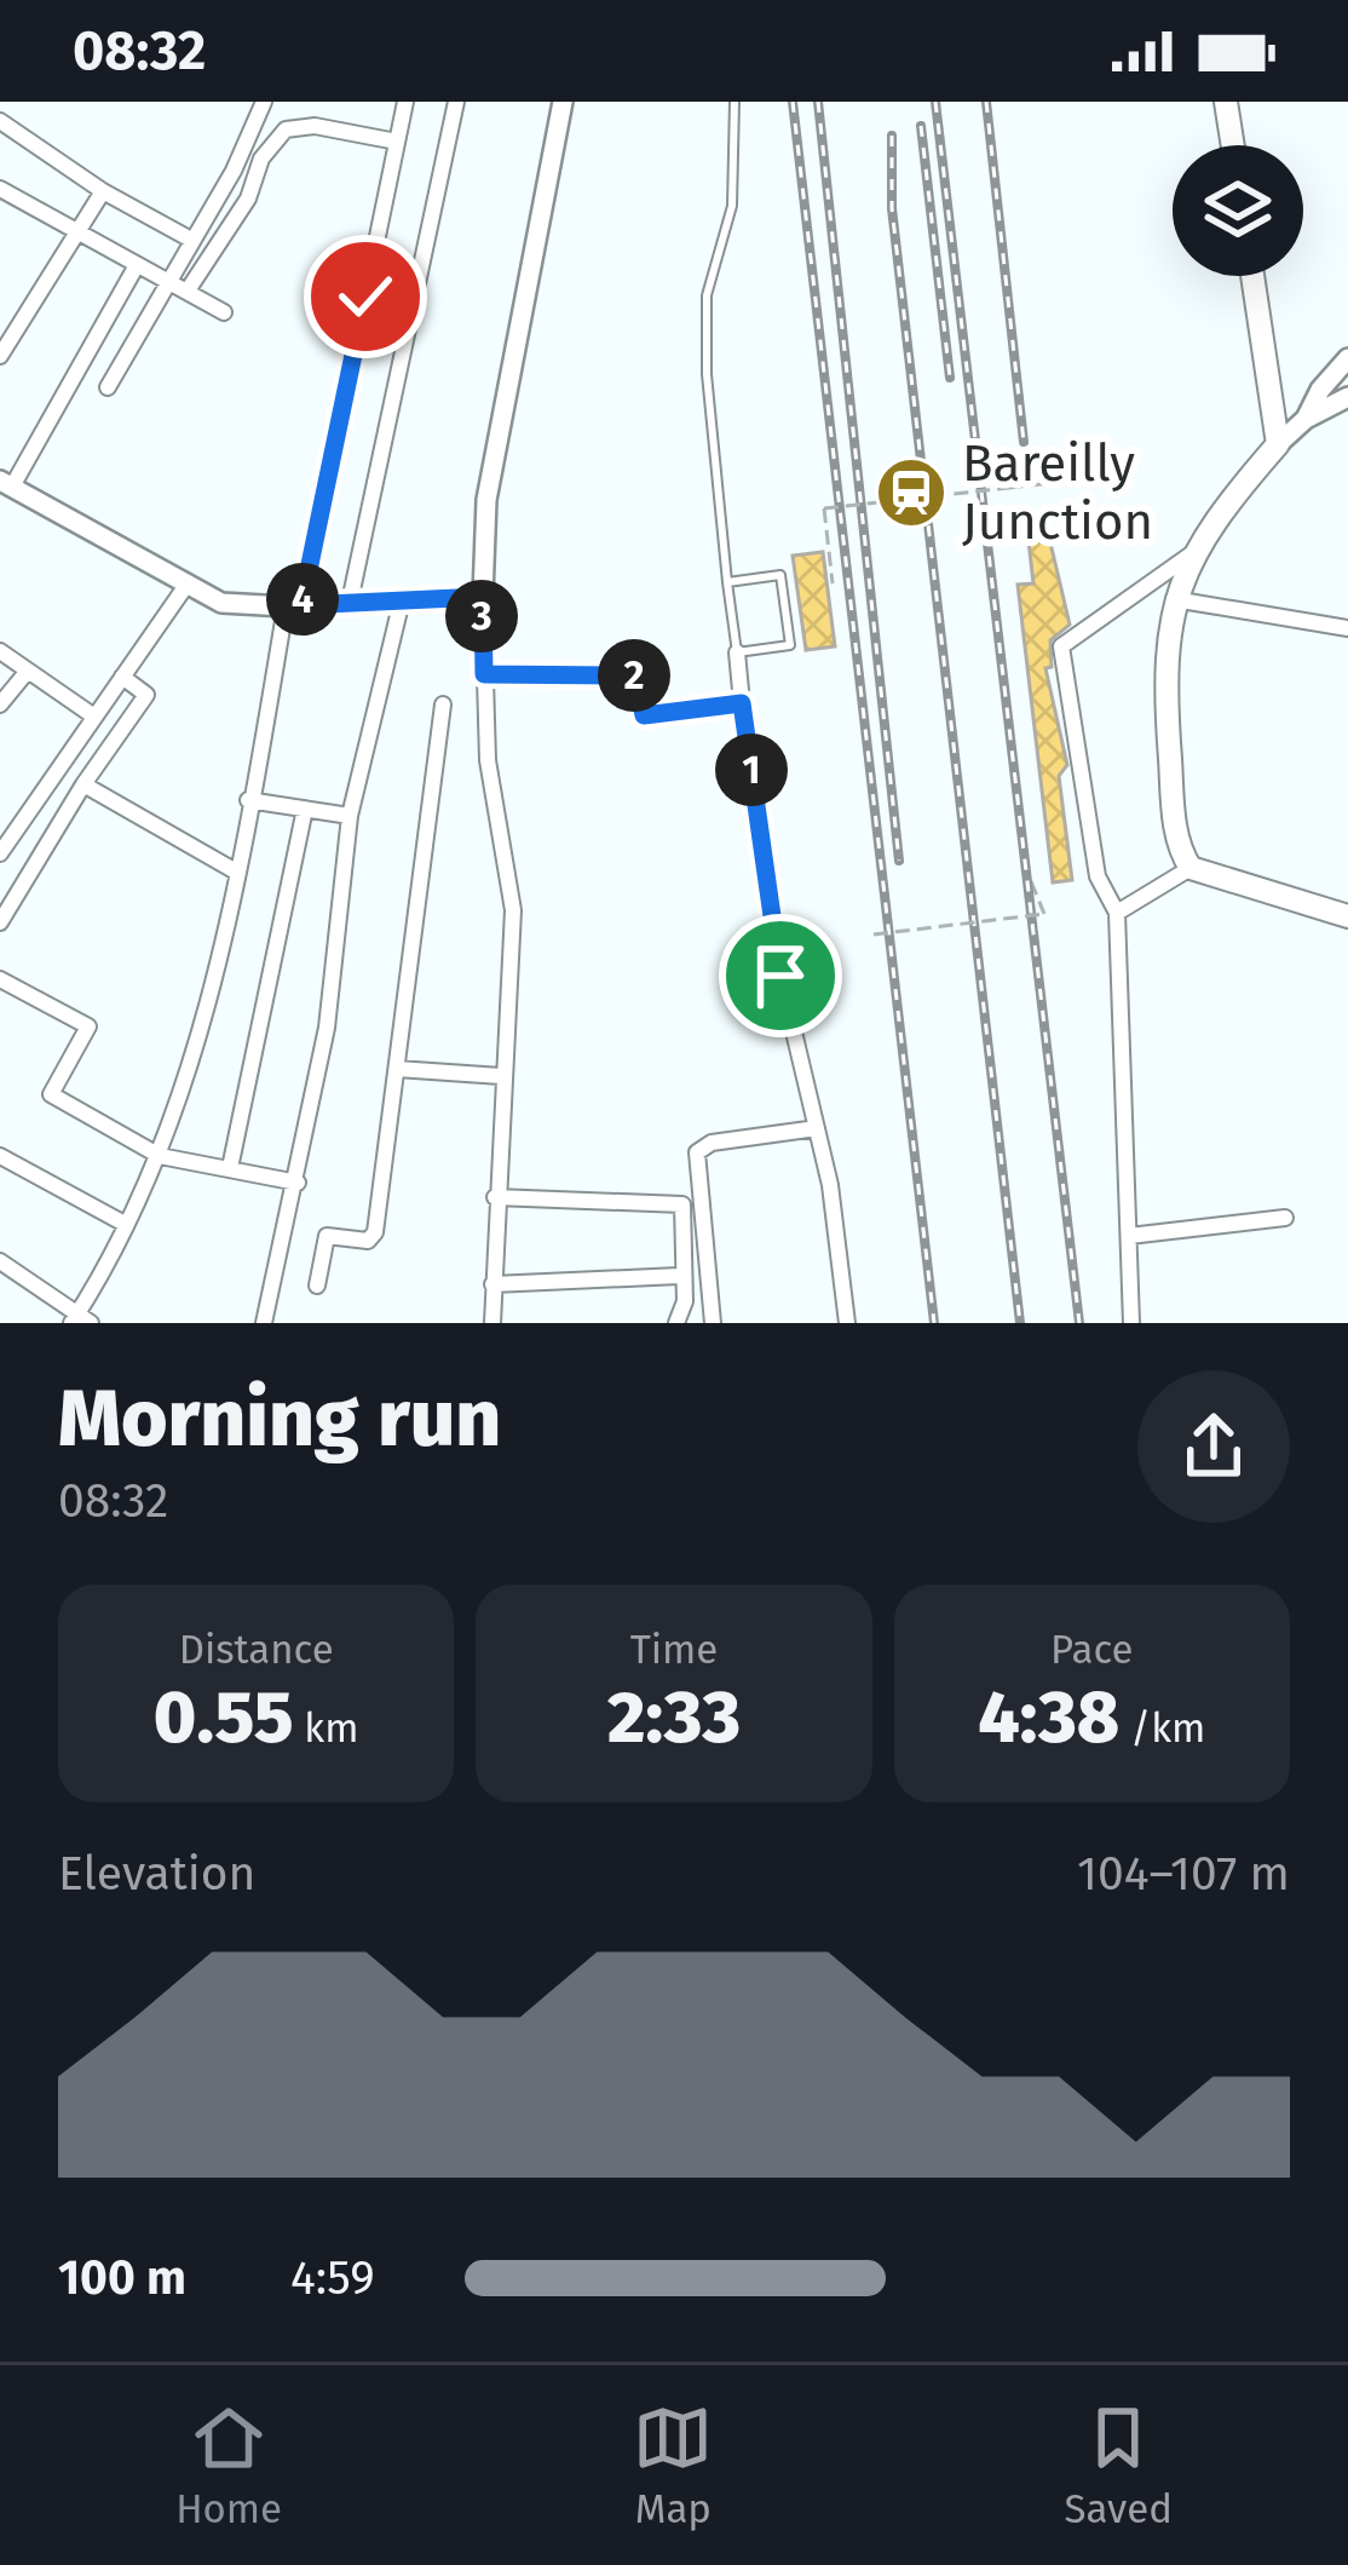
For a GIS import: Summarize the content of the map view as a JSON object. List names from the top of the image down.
{
  "places": {
    "station": ["Bareilly Junction"]
  },
  "page": {
    "status": "08:32",
    "pins": [
      "4",
      "3",
      "2",
      "1"
    ],
    "heading": ["Morning run", "08:32"],
    "stats": [
      ["Distance", "0.55 km"],
      ["Time", "2:33"],
      ["Pace", "4:38 /km"]
    ],
    "chart": ["Elevation", "104–107 m"],
    "list": [
      {
        "name": "100 m",
        "note": "4:59"
      }
    ],
    "tabs": ["Home", "Map", "Saved"]
  }
}
